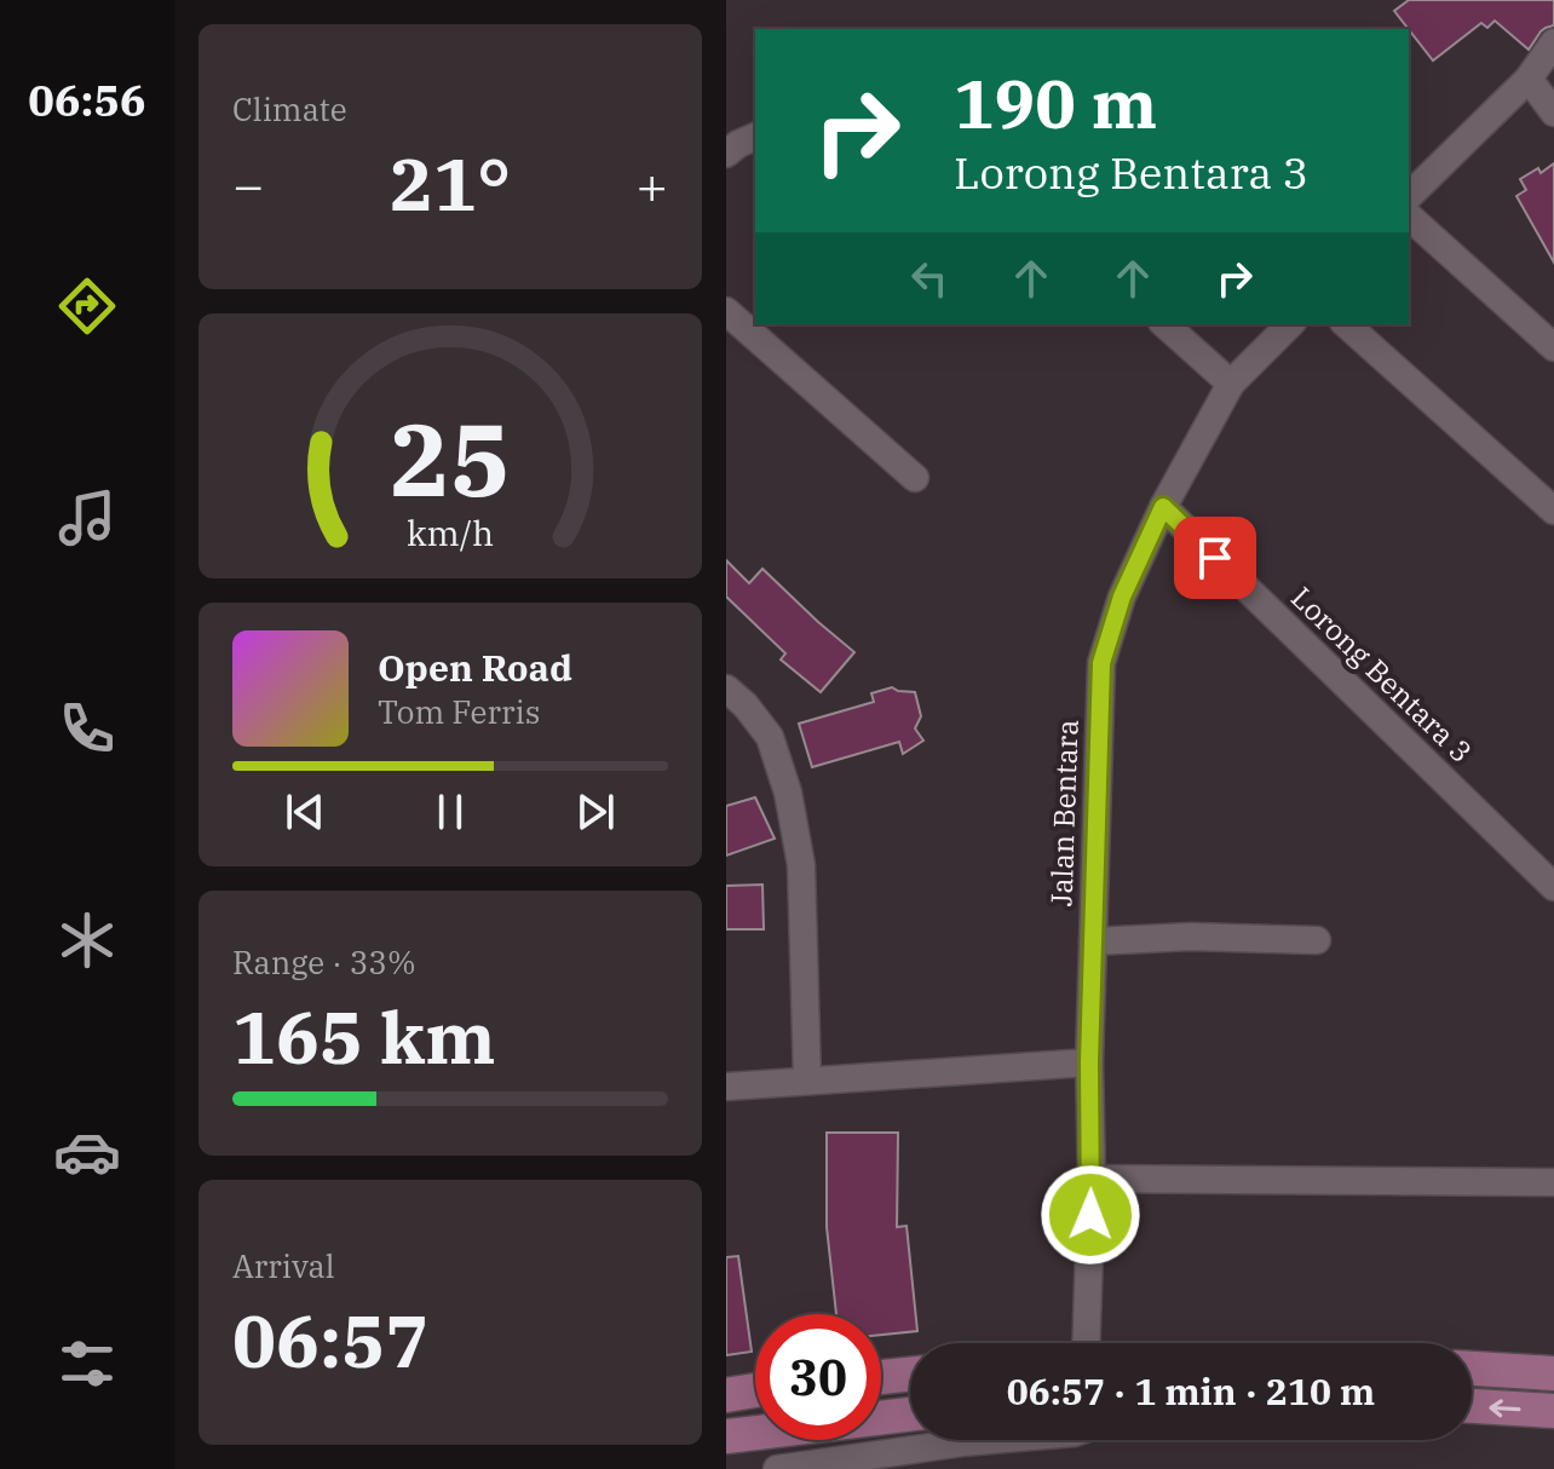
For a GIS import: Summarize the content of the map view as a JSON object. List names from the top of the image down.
{
  "streets": {
    "street": ["Lorong Bentara 3", "Jalan Bentara"]
  },
  "crossings": [
    ["Lorong Bentara 3", "Jalan Bentara"]
  ],
  "page": {
    "tabs": "06:56",
    "tile": [
      "Climate",
      ["Range · 33%", "165 km"],
      ["Arrival", "06:57"]
    ],
    "turn": ["190 m", "Lorong Bentara 3"],
    "heat": ["−", "21°", "+"],
    "song": ["Open Road", "Tom Ferris"],
    "limit": "30",
    "trip": "06:57 · 1 min · 210 m",
    "gauge": ["25", "km/h"]
  }
}
